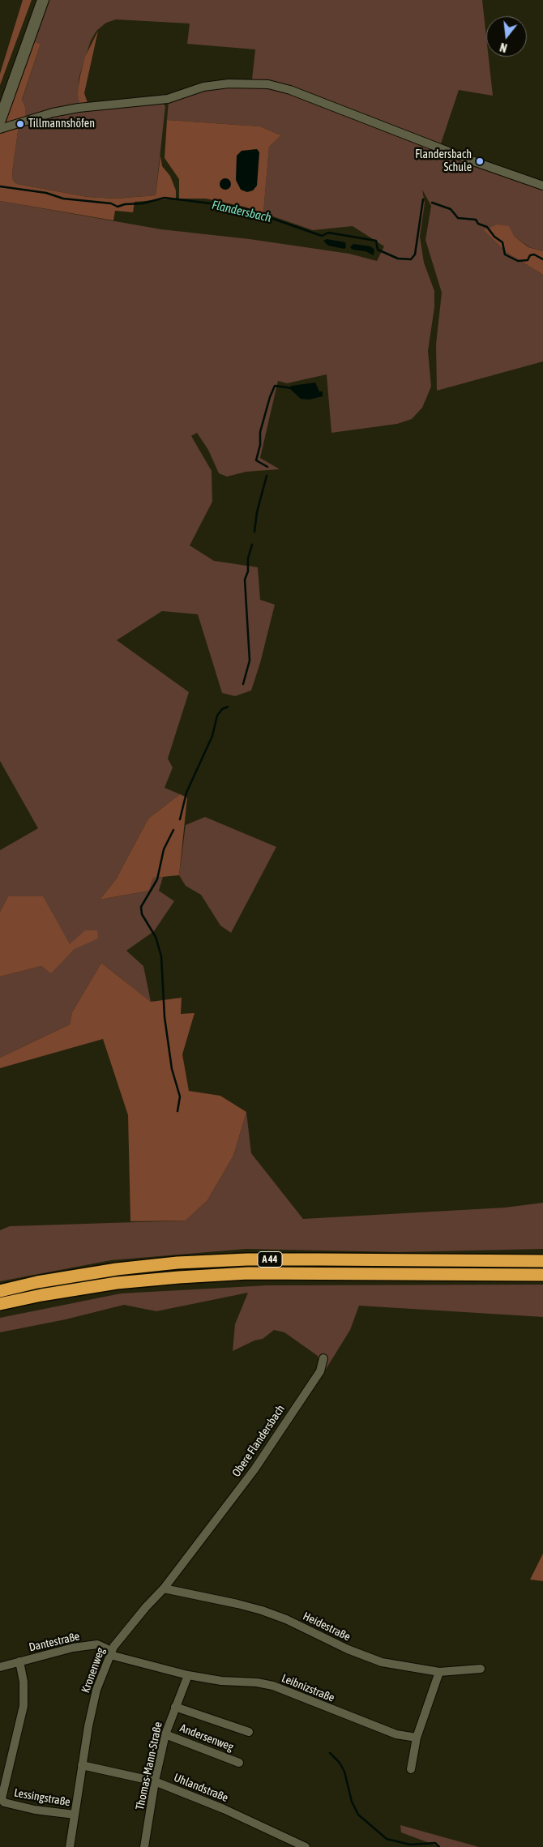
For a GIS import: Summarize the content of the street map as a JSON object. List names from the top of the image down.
{
  "streets": {
    "highway": ["A 44"],
    "street": [
      "Obere Flandersbach",
      "Heidestraße",
      "Dantestraße",
      "Kronenweg",
      "Leibnizstraße",
      "Andersenweg",
      "Thomas-Mann-Straße",
      "Uhlandstraße",
      "Lessingstraße"
    ]
  },
  "crossings": [
    ["Obere Flandersbach", "Kronenweg"],
    ["Heidestraße", "Kronenweg"],
    ["Dantestraße", "Kronenweg"],
    ["Dantestraße", "Lessingstraße"],
    ["Kronenweg", "Uhlandstraße"],
    ["Kronenweg", "Lessingstraße"],
    ["Leibnizstraße", "Thomas-Mann-Straße"],
    ["Andersenweg", "Thomas-Mann-Straße"],
    ["Thomas-Mann-Straße", "Uhlandstraße"]
  ],
  "water": ["Flandersbach"],
  "places": ["Tillmannshöfen", "Flandersbach Schule"],
  "north": "bottom"
}
